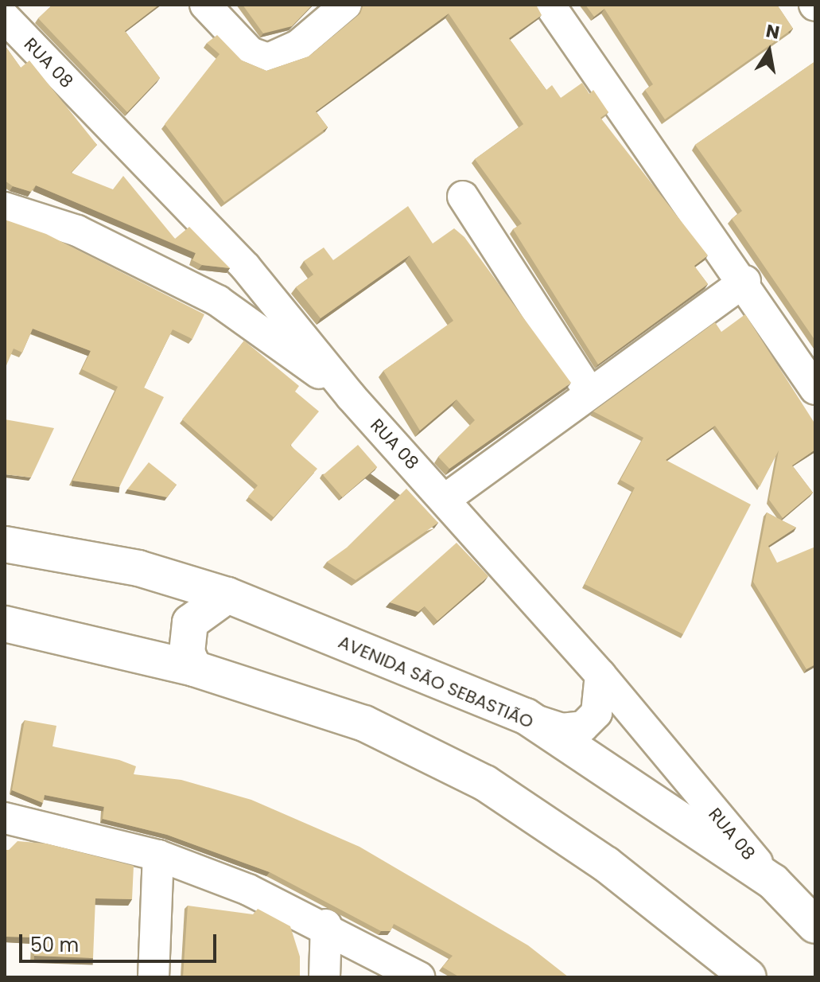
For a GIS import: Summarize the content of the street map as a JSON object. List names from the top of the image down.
{
  "streets": {
    "main road": ["AVENIDA SÃO SEBASTIÃO"],
    "street": ["RUA 08"]
  },
  "crossings": [
    ["RUA 08", "AVENIDA SÃO SEBASTIÃO"]
  ],
  "scale_bar": "50 m",
  "north": "top"
}
